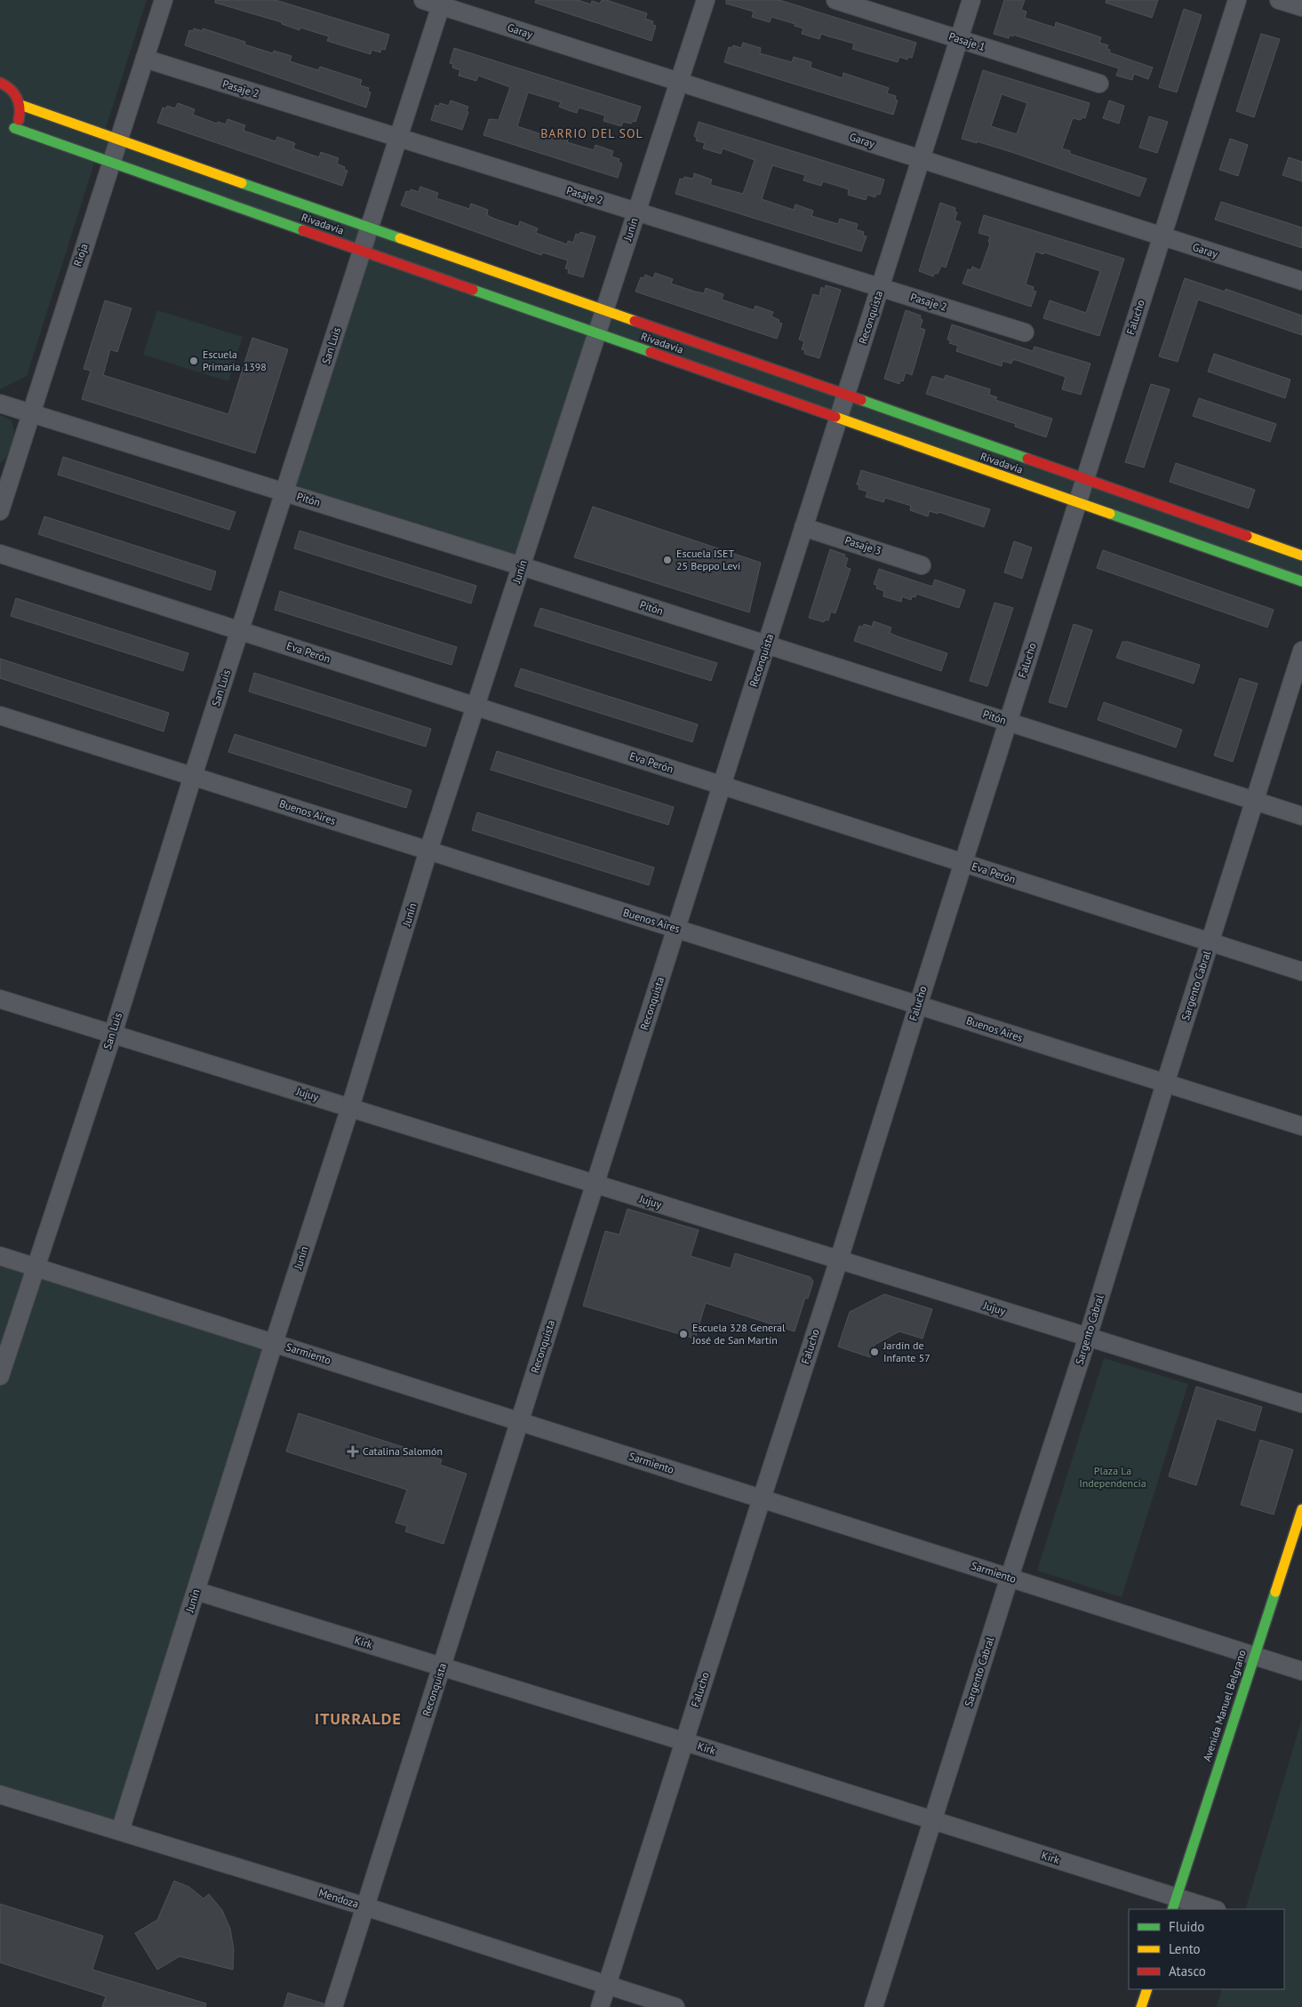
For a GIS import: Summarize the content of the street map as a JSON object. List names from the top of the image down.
{
  "streets": {
    "street": [
      "Garay",
      "Pasaje 1",
      "Pasaje 2",
      "Rivadavia",
      "Junín",
      "Rioja",
      "Reconquista",
      "Falucho",
      "San Luis",
      "Pitón",
      "Pasaje 3",
      "Eva Perón",
      "Buenos Aires",
      "Sargento Cabral",
      "Jujuy",
      "Sarmiento",
      "Kirk",
      "Avenida Manuel Belgrano",
      "Mendoza"
    ]
  },
  "crossings": [
    ["Garay", "Junín"],
    ["Garay", "Reconquista"],
    ["Garay", "Falucho"],
    ["Garay", "San Luis"],
    ["Pasaje 1", "Reconquista"],
    ["Pasaje 2", "Junín"],
    ["Pasaje 2", "Rioja"],
    ["Pasaje 2", "Reconquista"],
    ["Pasaje 2", "San Luis"],
    ["Rivadavia", "Junín"],
    ["Rivadavia", "Rioja"],
    ["Rivadavia", "Reconquista"],
    ["Rivadavia", "Falucho"],
    ["Rivadavia", "San Luis"],
    ["Junín", "Pitón"],
    ["Junín", "Eva Perón"],
    ["Junín", "Buenos Aires"],
    ["Junín", "Jujuy"],
    ["Junín", "Sarmiento"],
    ["Junín", "Kirk"],
    ["Junín", "Mendoza"],
    ["Rioja", "Pitón"],
    ["Reconquista", "Pitón"],
    ["Reconquista", "Pasaje 3"],
    ["Reconquista", "Eva Perón"],
    ["Reconquista", "Buenos Aires"],
    ["Reconquista", "Jujuy"],
    ["Reconquista", "Sarmiento"],
    ["Reconquista", "Kirk"],
    ["Reconquista", "Mendoza"],
    ["Falucho", "Pitón"],
    ["Falucho", "Eva Perón"],
    ["Falucho", "Buenos Aires"],
    ["Falucho", "Jujuy"],
    ["Falucho", "Sarmiento"],
    ["Falucho", "Kirk"],
    ["Falucho", "Mendoza"],
    ["San Luis", "Pitón"],
    ["San Luis", "Eva Perón"],
    ["San Luis", "Buenos Aires"],
    ["San Luis", "Jujuy"],
    ["San Luis", "Sarmiento"],
    ["Pitón", "Sargento Cabral"],
    ["Eva Perón", "Sargento Cabral"],
    ["Buenos Aires", "Sargento Cabral"],
    ["Sargento Cabral", "Jujuy"],
    ["Sargento Cabral", "Sarmiento"],
    ["Sargento Cabral", "Kirk"],
    ["Sarmiento", "Avenida Manuel Belgrano"],
    ["Kirk", "Avenida Manuel Belgrano"]
  ],
  "districts": ["BARRIO DEL SOL", "ITURRALDE"],
  "parks": ["Plaza La Independencia"],
  "places": {
    "other": [
      "Escuela Primaria 1398",
      "Escuela ISET 25 Beppo Levi",
      "Escuela 328 General José de San Martín",
      "Jardín de Infante 57"
    ],
    "health": ["Catalina Salomón"]
  },
  "legend": ["Fluido", "Lento", "Atasco"]
}
